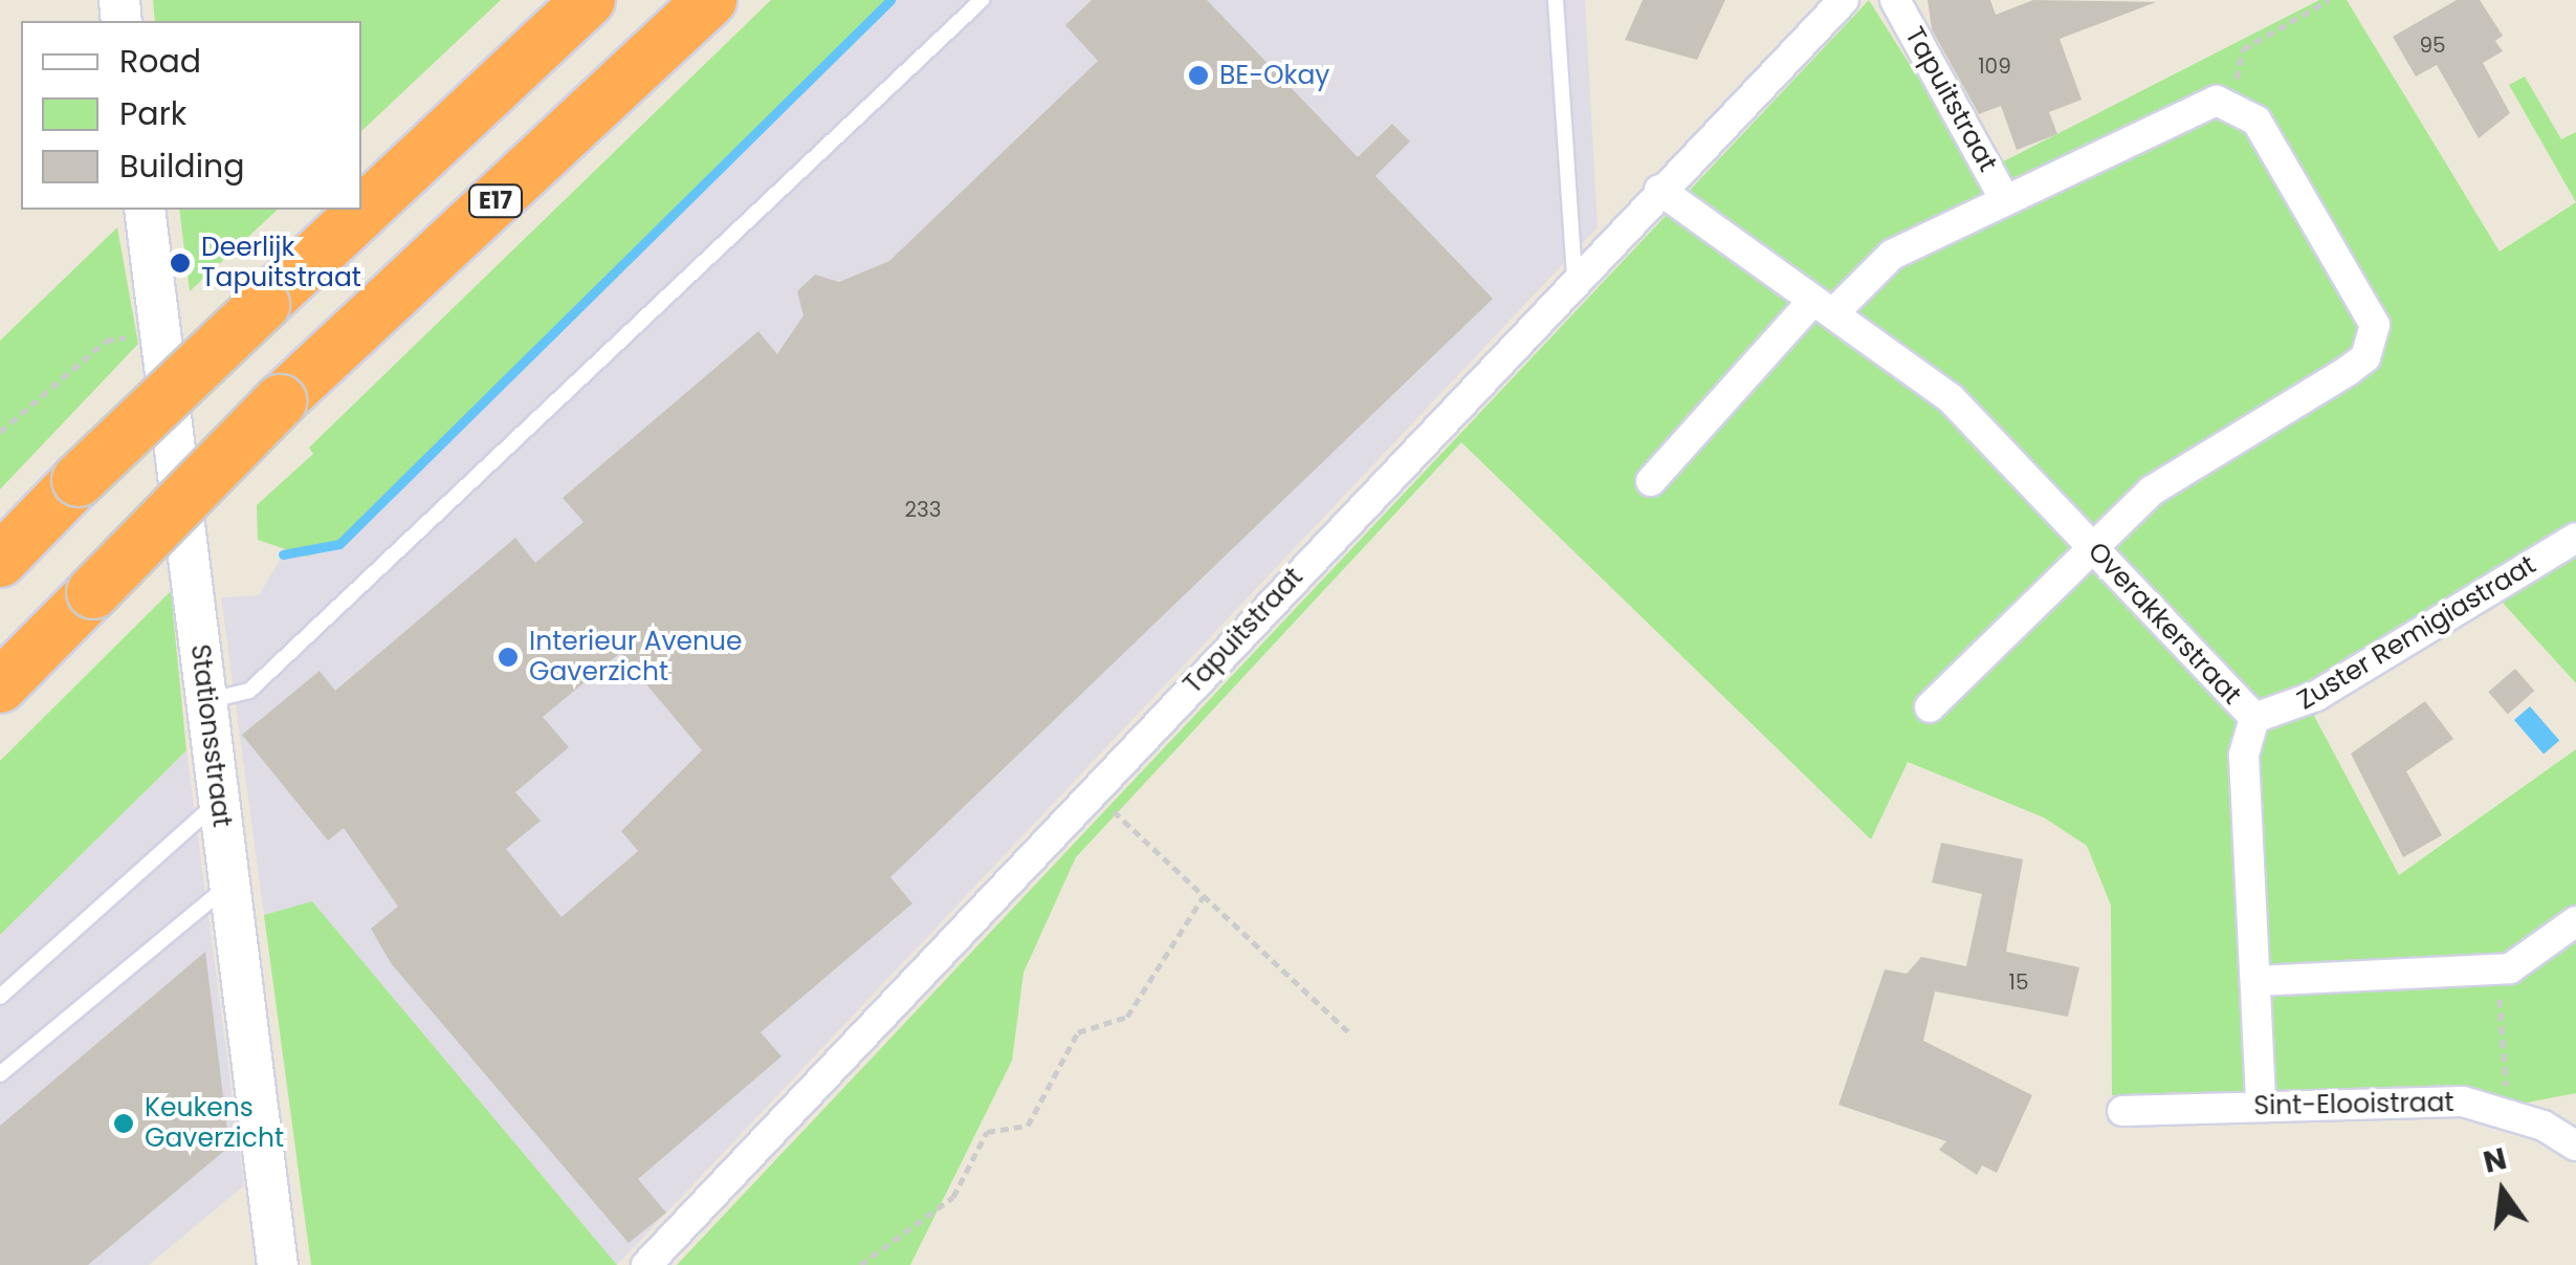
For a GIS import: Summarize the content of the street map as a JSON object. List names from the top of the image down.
{
  "streets": {
    "highway": ["E17"],
    "street": [
      "Tapuitstraat",
      "Overakkerstraat",
      "Zuster Remigiastraat",
      "Stationsstraat",
      "Sint-Elooistraat"
    ]
  },
  "crossings": [
    ["Tapuitstraat", "Overakkerstraat"],
    ["Overakkerstraat", "Zuster Remigiastraat"],
    ["Overakkerstraat", "Sint-Elooistraat"]
  ],
  "places": [
    "BE-Okay",
    "Deerlijk Tapuitstraat",
    "Interieur Avenue Gaverzicht",
    "Keukens Gaverzicht"
  ],
  "house_numbers": [
    "95",
    "109",
    "233",
    "15"
  ],
  "legend": ["Road", "Park", "Building"],
  "north": "top"
}
